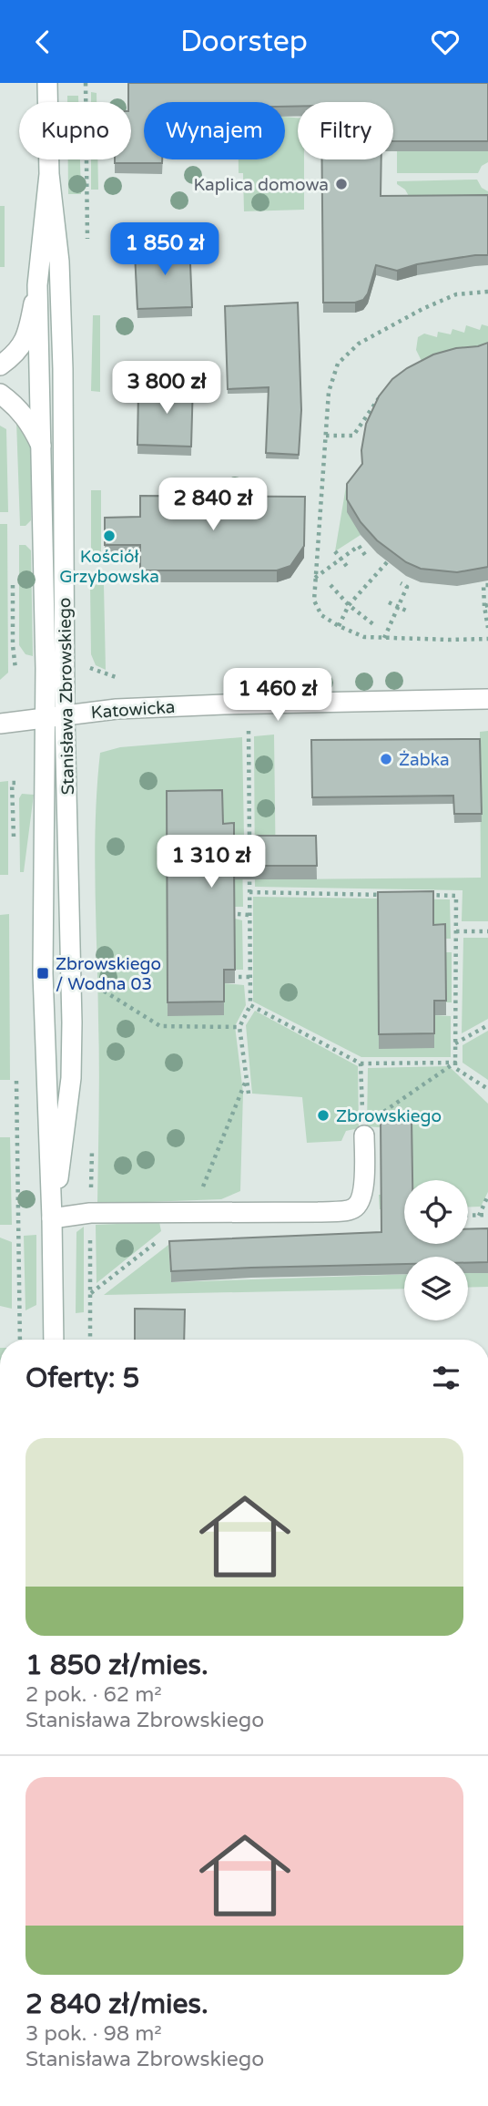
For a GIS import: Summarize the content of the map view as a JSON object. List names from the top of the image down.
{
  "streets": {
    "street": ["Stanisława Zbrowskiego", "Katowicka"]
  },
  "crossings": [
    ["Stanisława Zbrowskiego", "Katowicka"]
  ],
  "places": {
    "other": [
      "Kaplica domowa",
      "Kościół Grzybowska",
      "Żabka",
      "Zbrowskiego"
    ],
    "transit": ["Zbrowskiego / Wodna 03"]
  },
  "page": {
    "header": "Doorstep",
    "chip": ["Kupno", "Wynajem", "Filtry"],
    "price": [
      "1 850 zł",
      "3 800 zł",
      "2 840 zł",
      "1 460 zł",
      "1 310 zł"
    ],
    "heading": "Oferty: 5",
    "list": [
      {
        "name": "1 850 zł/mies.",
        "note": "2 pok. · 62 m² · Stanisława Zbrowskiego"
      },
      {
        "name": "2 840 zł/mies.",
        "note": "3 pok. · 98 m² · Stanisława Zbrowskiego"
      }
    ]
  }
}
